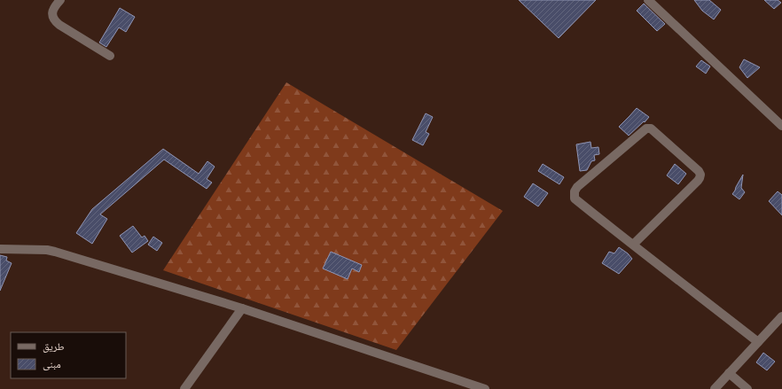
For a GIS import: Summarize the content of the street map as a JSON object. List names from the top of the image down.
{
  "legend": ["طريق", "مبنى"]
}
